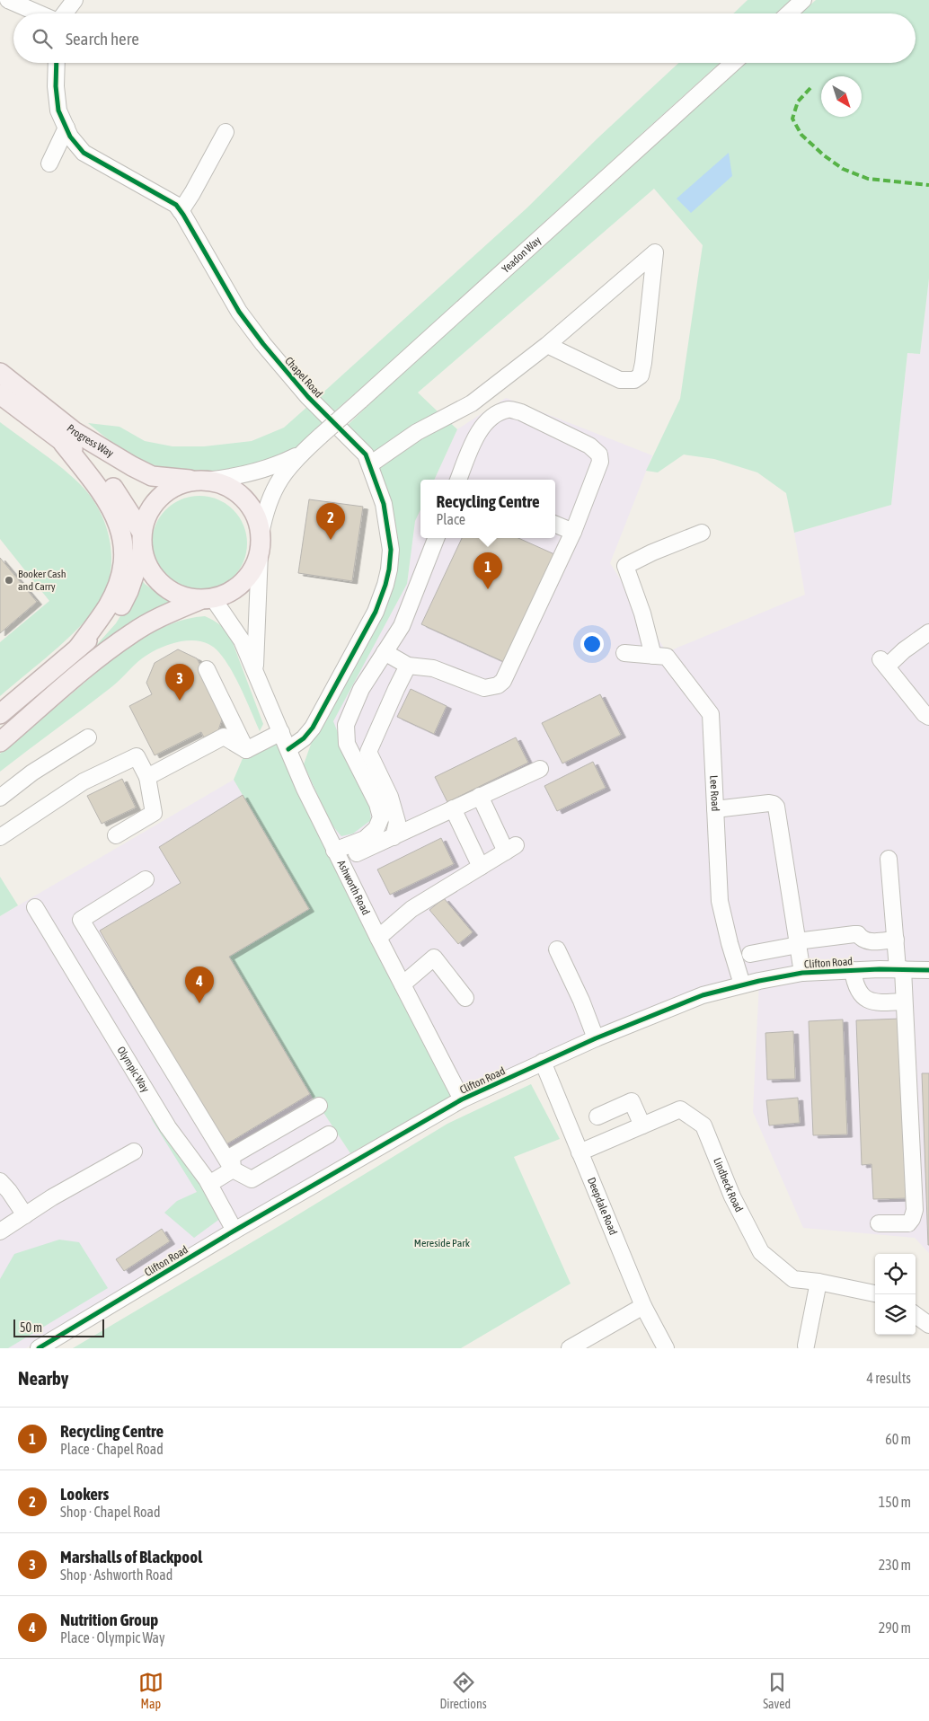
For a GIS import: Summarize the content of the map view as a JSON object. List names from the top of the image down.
{
  "streets": {
    "main road": ["Progress Way"],
    "street": [
      "Yeadon Way",
      "Chapel Road",
      "Lee Road",
      "Ashworth Road",
      "Clifton Road",
      "Olympic Way",
      "Lindbeck Road",
      "Deepdale Road"
    ]
  },
  "crossings": [
    ["Yeadon Way", "Progress Way"],
    ["Yeadon Way", "Ashworth Road"],
    ["Chapel Road", "Ashworth Road"],
    ["Progress Way", "Ashworth Road"],
    ["Lee Road", "Clifton Road"],
    ["Ashworth Road", "Clifton Road"],
    ["Clifton Road", "Olympic Way"],
    ["Clifton Road", "Deepdale Road"],
    ["Lindbeck Road", "Deepdale Road"]
  ],
  "parks": ["Mereside Park"],
  "places": ["Booker Cash and Carry"],
  "scale_bar": "50 m",
  "north": "bottom right",
  "page": {
    "search": "Search here",
    "popup": ["Recycling Centre", "Place"],
    "pins": [
      "2",
      "1",
      "3",
      "4"
    ],
    "scale": "50 m",
    "heading": ["Nearby", "4 results"],
    "list": [
      {
        "mark": "1",
        "name": "Recycling Centre",
        "note": "Place · Chapel Road",
        "value": "60 m"
      },
      {
        "mark": "2",
        "name": "Lookers",
        "note": "Shop · Chapel Road",
        "value": "150 m"
      },
      {
        "mark": "3",
        "name": "Marshalls of Blackpool",
        "note": "Shop · Ashworth Road",
        "value": "230 m"
      },
      {
        "mark": "4",
        "name": "Nutrition Group",
        "note": "Place · Olympic Way",
        "value": "290 m"
      }
    ],
    "nav": ["Map", "Directions", "Saved"]
  }
}
